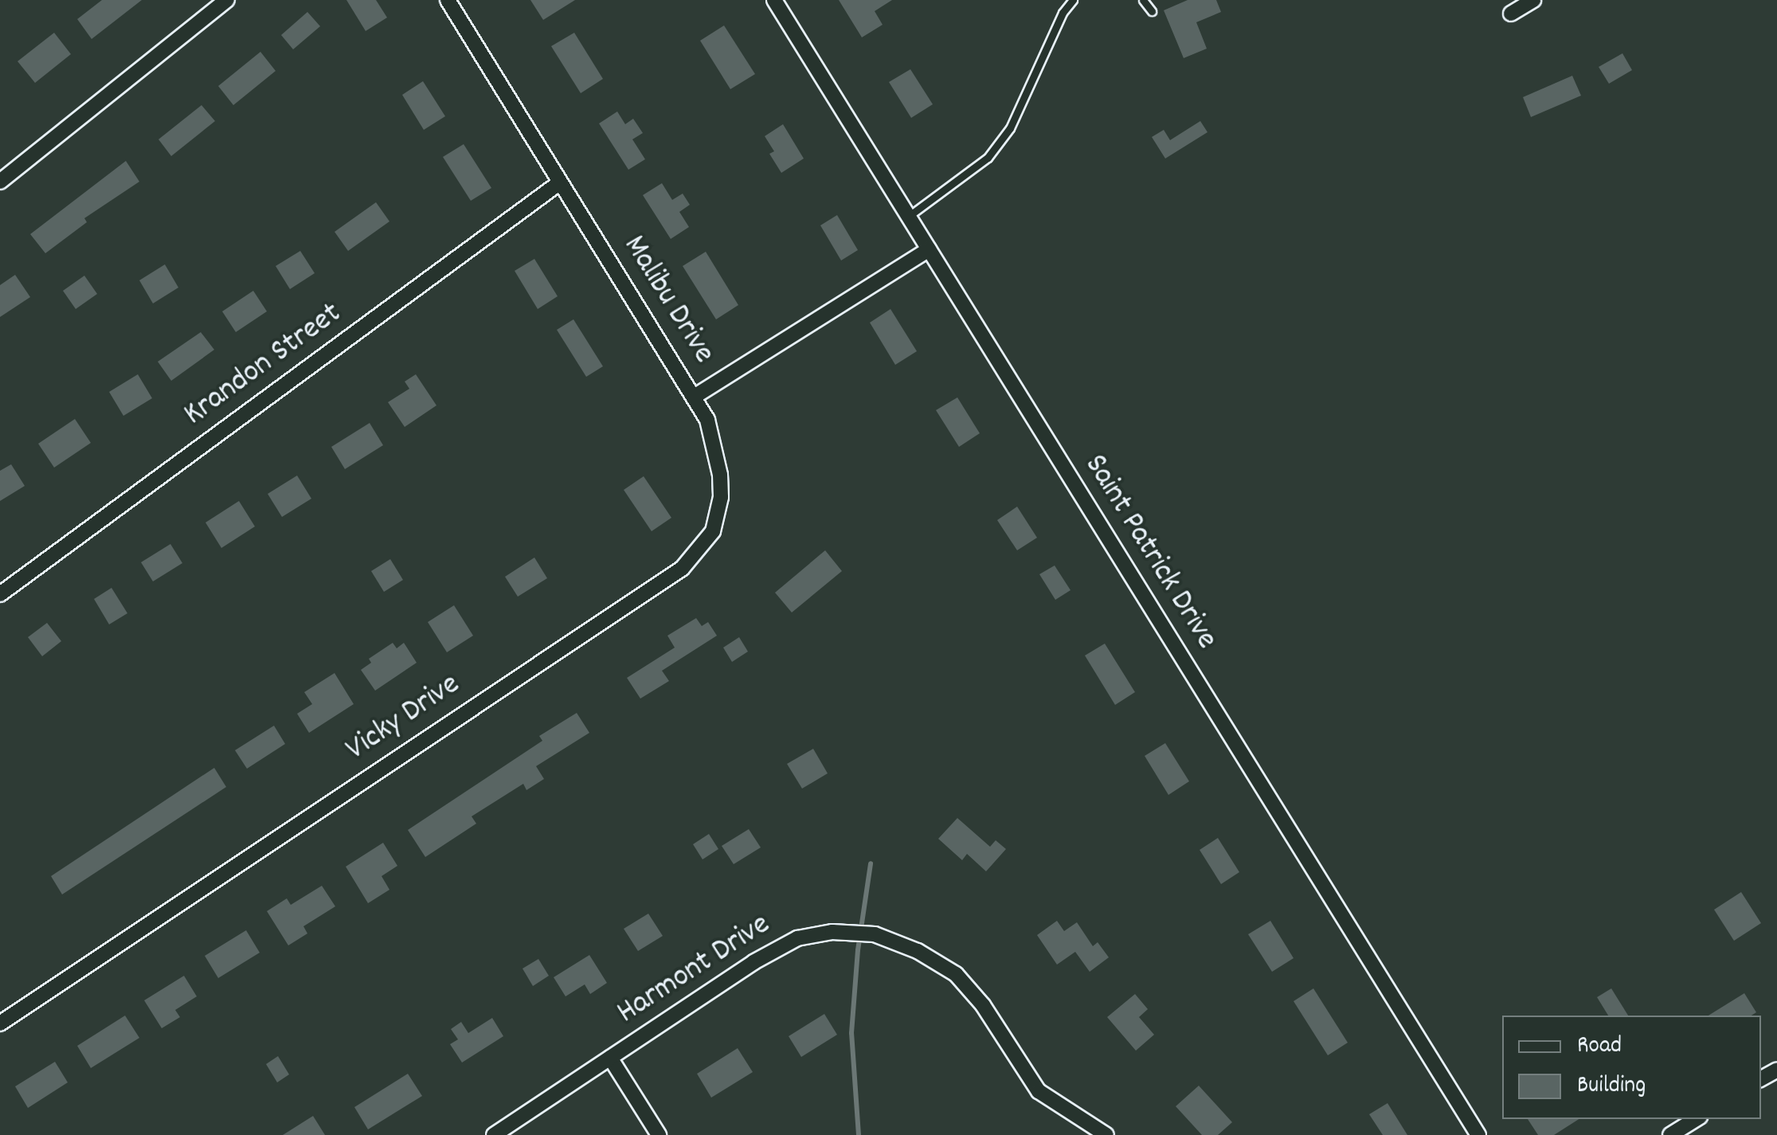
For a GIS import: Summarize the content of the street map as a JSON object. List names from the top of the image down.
{
  "streets": {
    "street": [
      "Malibu Drive",
      "Krandon Street",
      "Saint Patrick Drive",
      "Vicky Drive",
      "Harmont Drive"
    ]
  },
  "crossings": [
    ["Malibu Drive", "Krandon Street"],
    ["Malibu Drive", "Saint Patrick Drive"],
    ["Malibu Drive", "Vicky Drive"]
  ],
  "legend": ["Road", "Building"]
}
